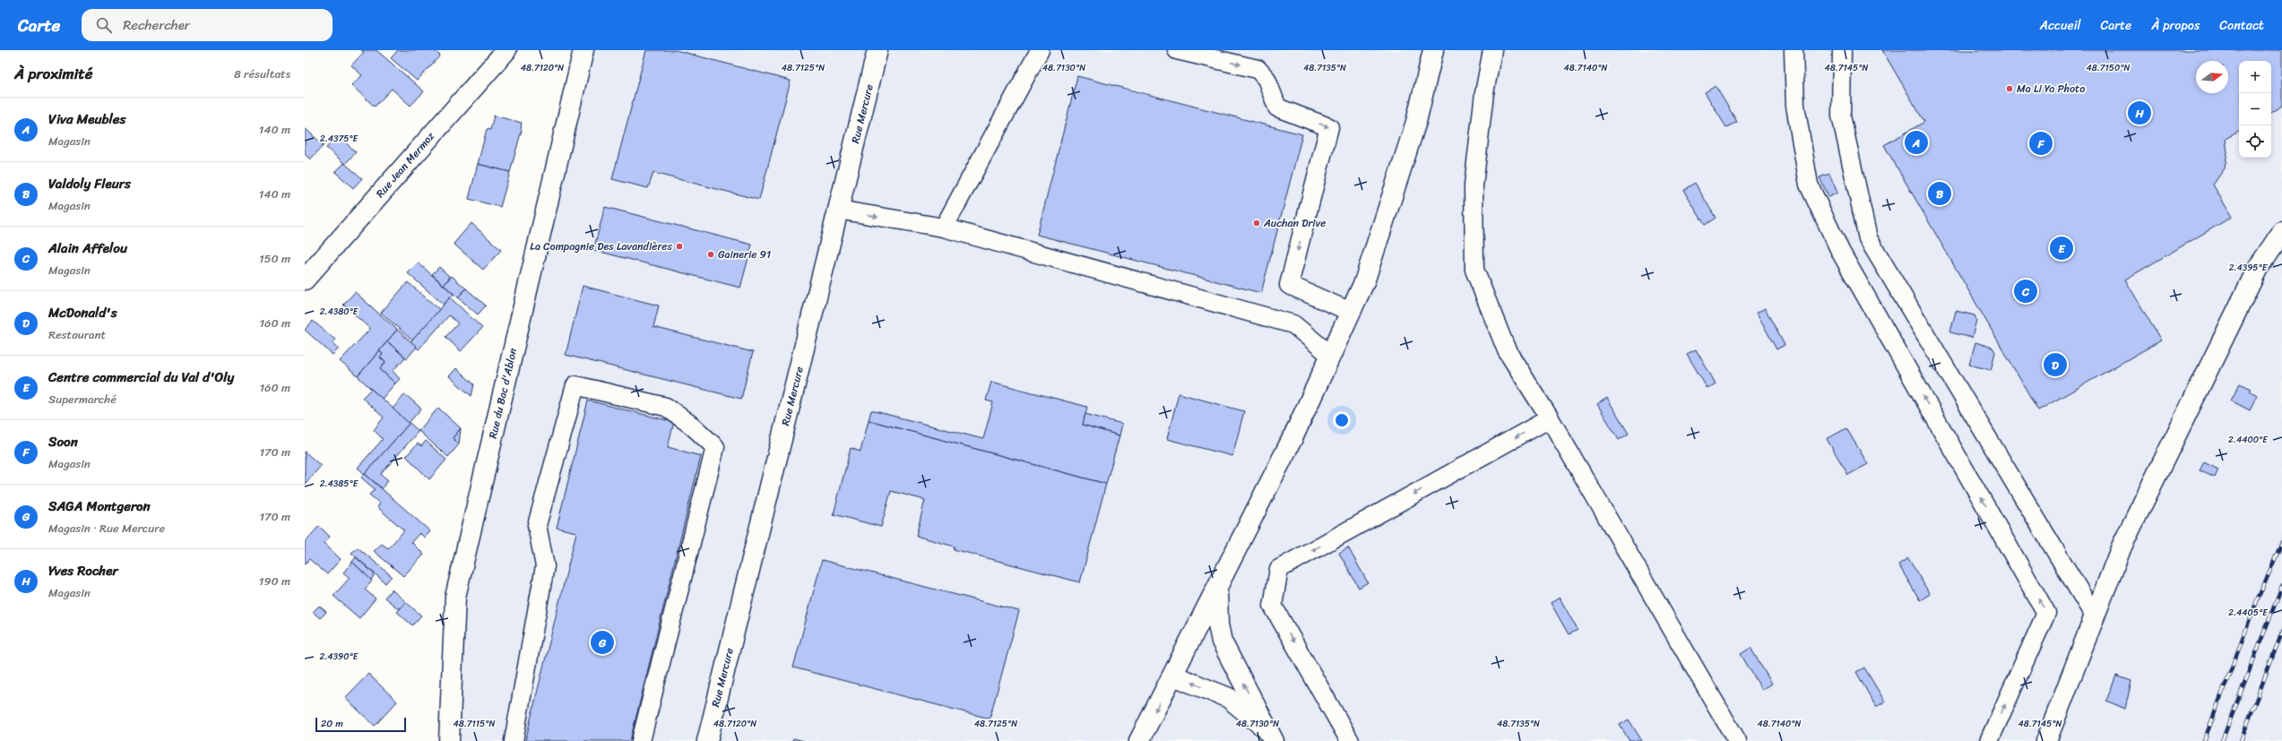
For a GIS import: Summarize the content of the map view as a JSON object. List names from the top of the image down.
{
  "streets": {
    "street": ["Rue Mercure", "Rue Jean Mermoz", "Rue du Bac d'Ablon"]
  },
  "places": [
    "Ma Li Ya Photo",
    "Auchan Drive",
    "La Compagnie Des Lavandières",
    "Gainerie 91"
  ],
  "scale_bar": "20 m",
  "north": "right",
  "page": {
    "header": "Carte",
    "search": "Rechercher",
    "nav": [
      "Accueil",
      "Carte",
      "À propos",
      "Contact"
    ],
    "heading": ["À proximité", "8 résultats"],
    "map_buttons": ["+", "−"],
    "list": [
      {
        "mark": "A",
        "name": "Viva Meubles",
        "note": "Magasin",
        "value": "140 m"
      },
      {
        "mark": "B",
        "name": "Valdoly Fleurs",
        "note": "Magasin",
        "value": "140 m"
      },
      {
        "mark": "C",
        "name": "Alain Affelou",
        "note": "Magasin",
        "value": "150 m"
      },
      {
        "mark": "D",
        "name": "McDonald's",
        "note": "Restaurant",
        "value": "160 m"
      },
      {
        "mark": "E",
        "name": "Centre commercial du Val d'Oly",
        "note": "Supermarché",
        "value": "160 m"
      },
      {
        "mark": "F",
        "name": "Soon",
        "note": "Magasin",
        "value": "170 m"
      },
      {
        "mark": "G",
        "name": "SAGA Montgeron",
        "note": "Magasin · Rue Mercure",
        "value": "170 m"
      },
      {
        "mark": "H",
        "name": "Yves Rocher",
        "note": "Magasin",
        "value": "190 m"
      }
    ],
    "pins": [
      "H",
      "A",
      "F",
      "B",
      "E",
      "C",
      "D",
      "G"
    ],
    "scale": "20 m"
  },
  "coordinates": [
    "48.7120°N",
    "48.7125°N",
    "48.7130°N",
    "48.7135°N",
    "48.7140°N",
    "48.7145°N",
    "48.7150°N",
    "2.4375°E",
    "2.4395°E",
    "2.4380°E",
    "2.4400°E",
    "2.4385°E",
    "2.4405°E",
    "2.4390°E",
    "48.7115°N"
  ]
}
